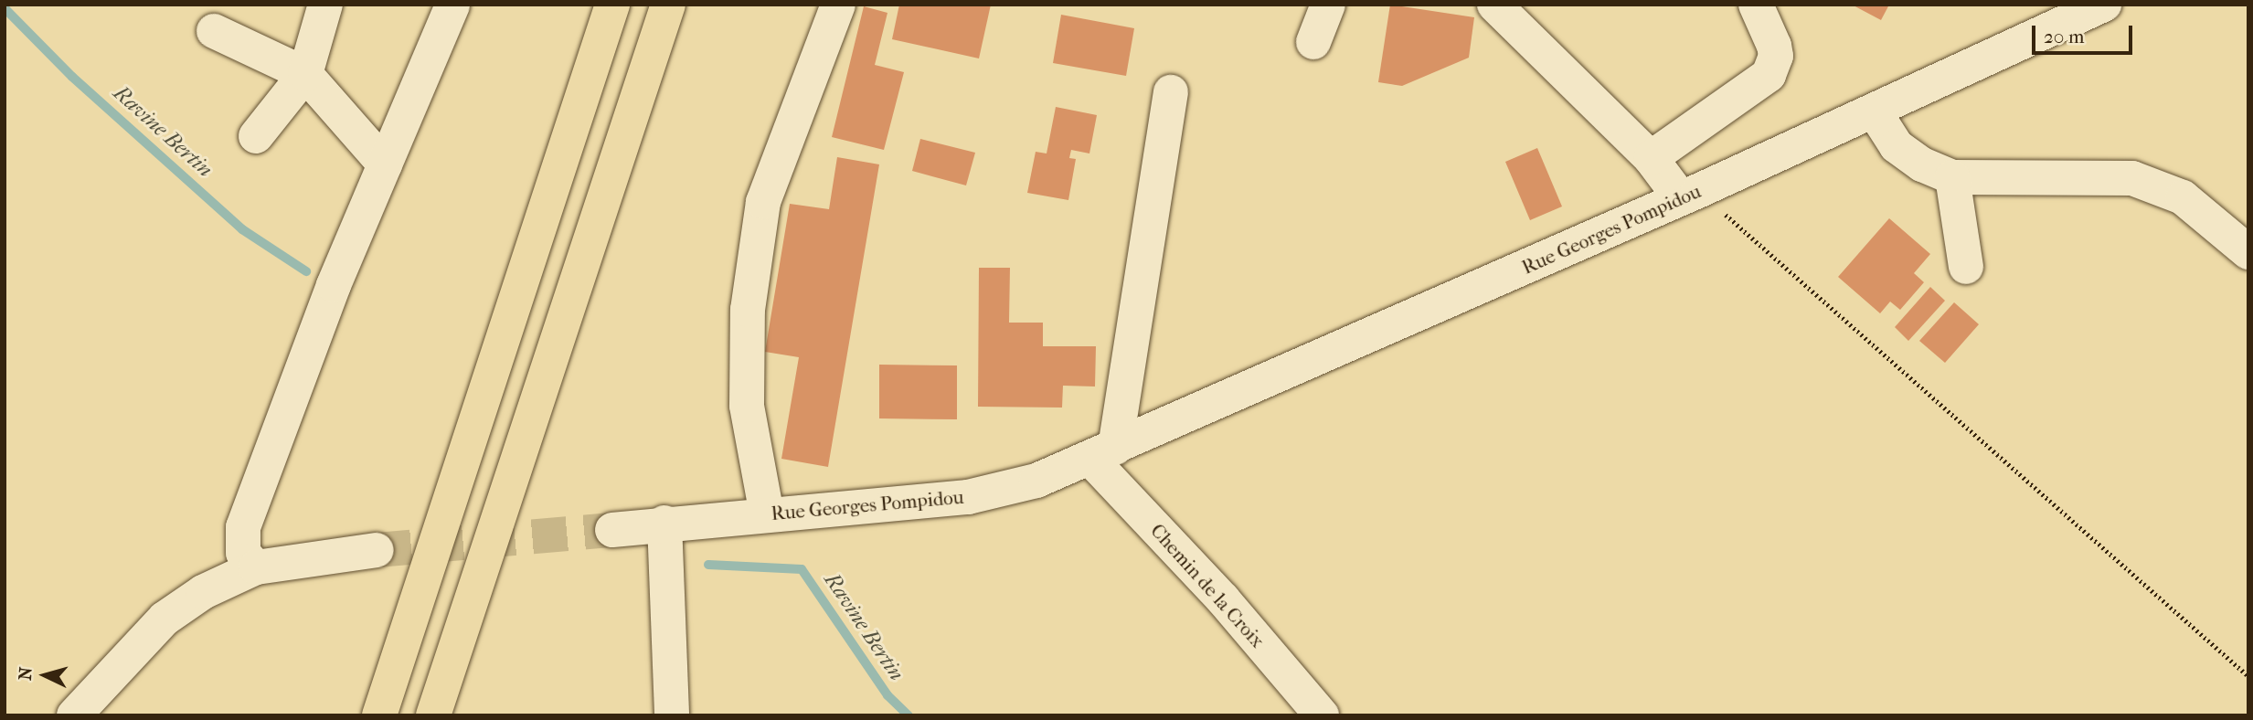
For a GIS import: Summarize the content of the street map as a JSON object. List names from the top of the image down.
{
  "streets": {
    "street": ["Rue Georges Pompidou", "Chemin de la Croix"]
  },
  "crossings": [
    ["Rue Georges Pompidou", "Chemin de la Croix"]
  ],
  "water": ["Ravine Bertin"],
  "scale_bar": "20 m",
  "north": "left"
}
